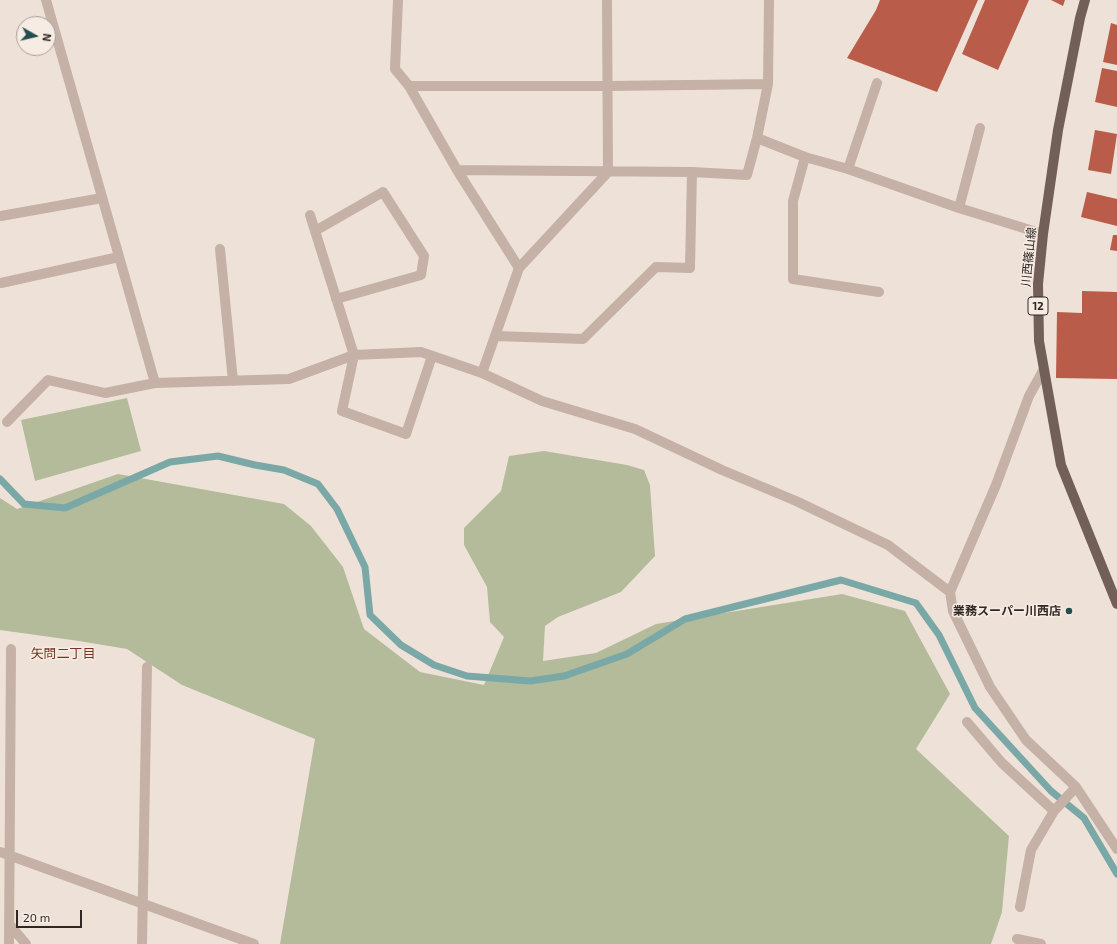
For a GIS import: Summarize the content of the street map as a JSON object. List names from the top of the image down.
{
  "streets": {
    "main road": ["川西篠山線", "12"]
  },
  "districts": ["矢問二丁目"],
  "places": ["業務スーパー川西店"],
  "scale_bar": "20 m",
  "north": "right"
}
